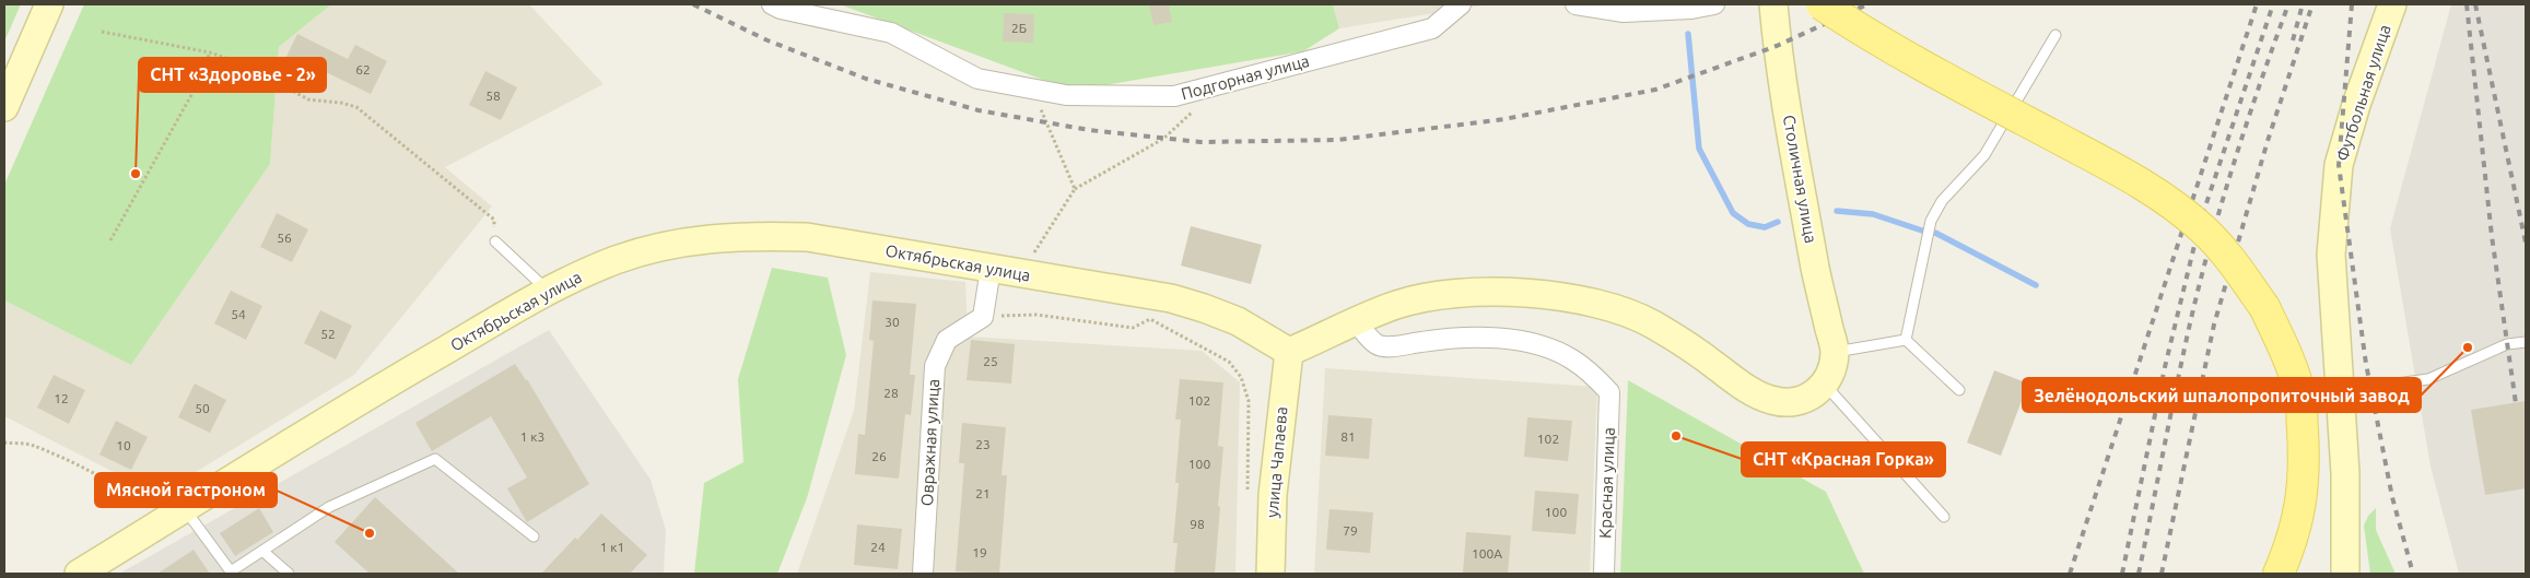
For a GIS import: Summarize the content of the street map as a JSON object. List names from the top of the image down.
{
  "streets": {
    "street": [
      "Подгорная улица",
      "Футбольная улица",
      "Столичная улица",
      "Октябрьская улица",
      "Овражная улица",
      "улица Чапаева",
      "Красная улица"
    ]
  },
  "crossings": [
    ["Октябрьская улица", "улица Чапаева"]
  ],
  "places": [
    "СНТ «Здоровье - 2»",
    "Зелёнодольский шпалопропиточный завод",
    "СНТ «Красная Горка»",
    "Мясной гастроном"
  ],
  "house_numbers": [
    "2Б",
    "62",
    "58",
    "56",
    "54",
    "30",
    "52",
    "25",
    "28",
    "12",
    "102",
    "50",
    "1 к3",
    "81",
    "102",
    "23",
    "10",
    "26",
    "100",
    "21",
    "100",
    "98",
    "79",
    "1 к1",
    "24",
    "19",
    "100А"
  ]
}
